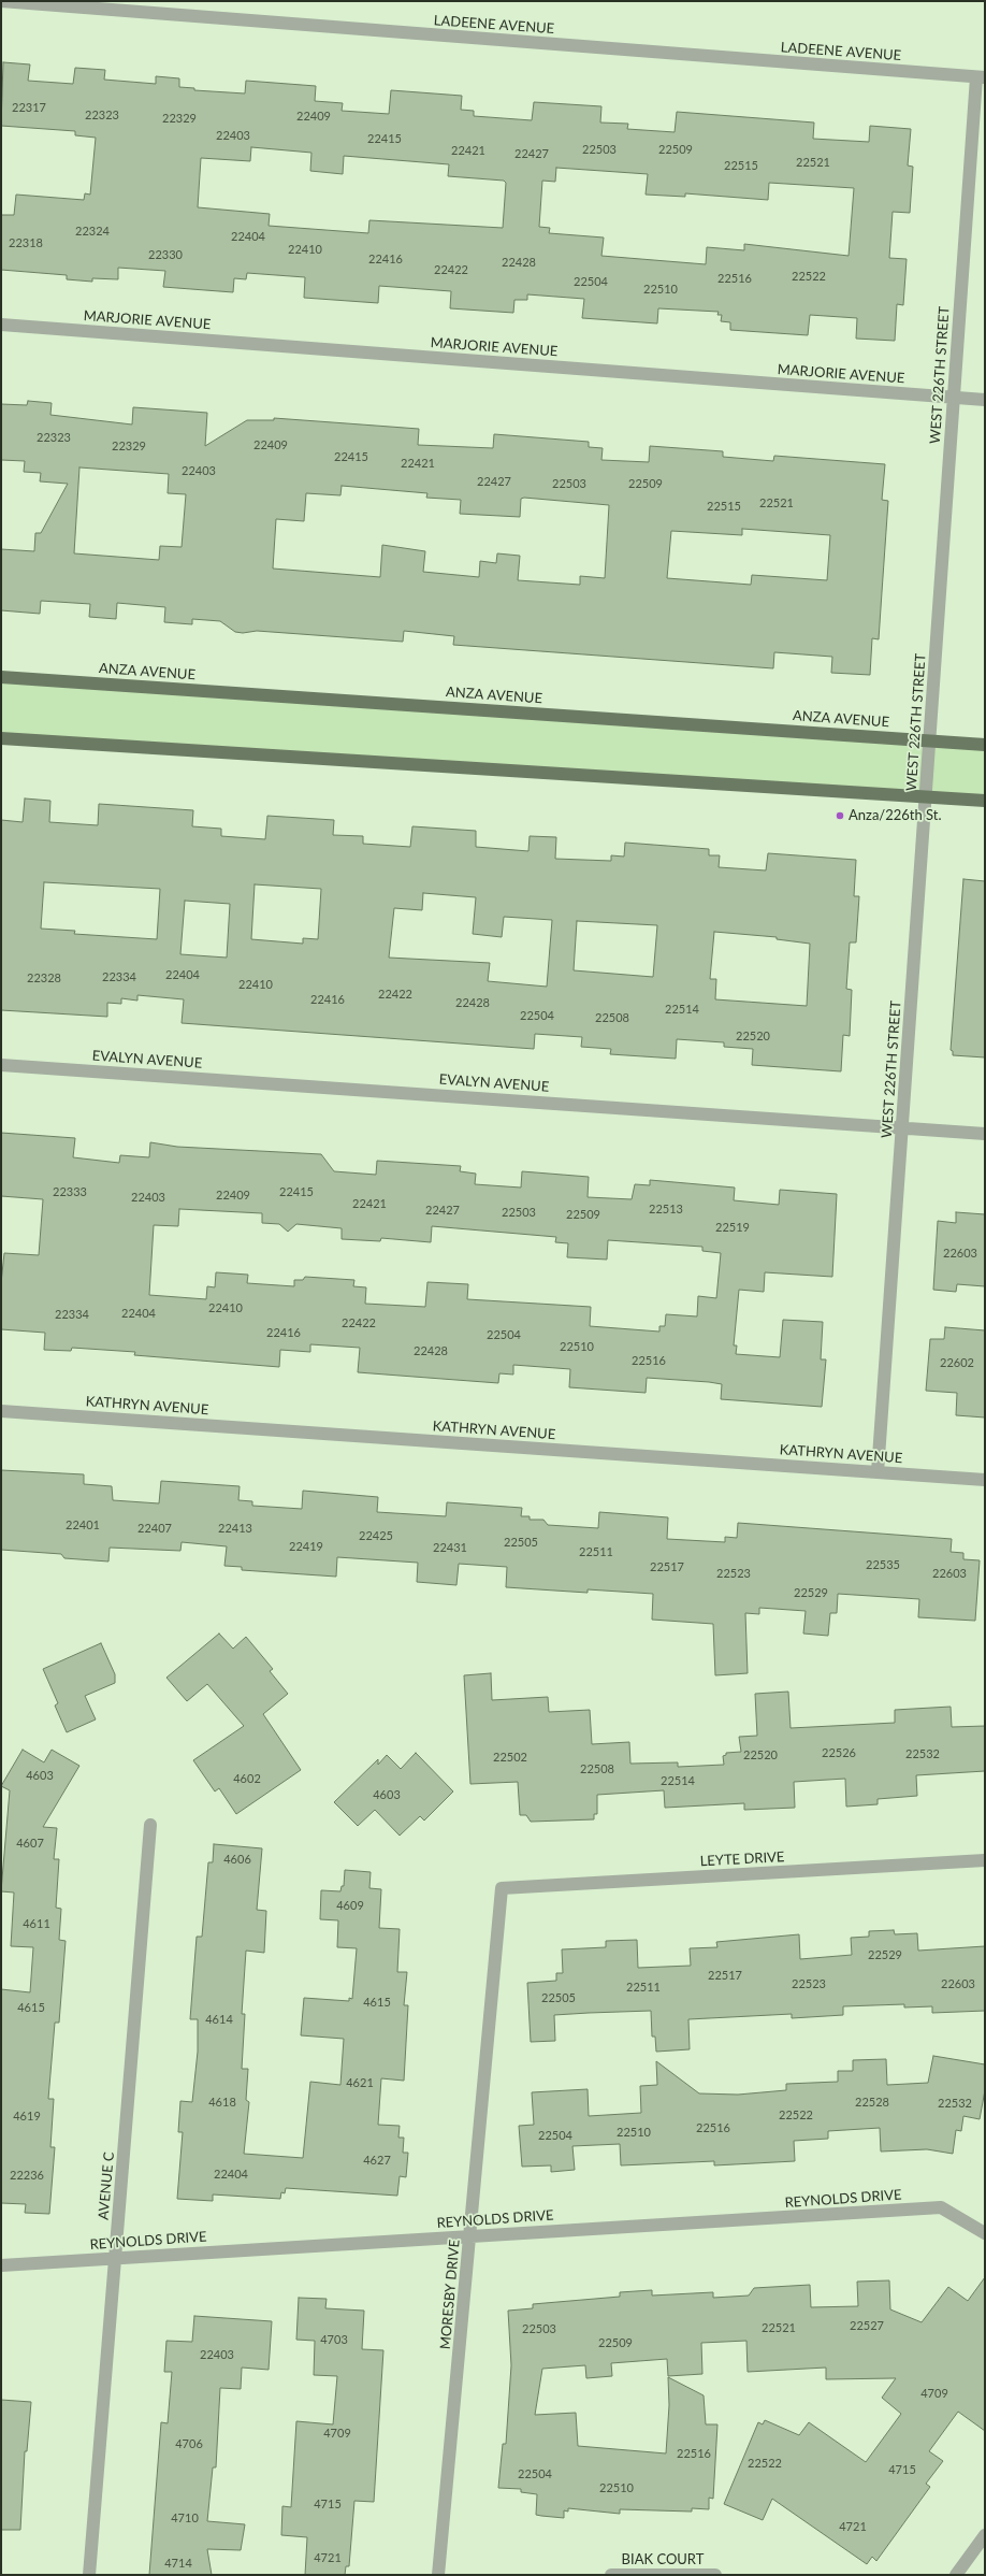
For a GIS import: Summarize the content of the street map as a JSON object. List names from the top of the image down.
{
  "streets": {
    "main road": ["ANZA AVENUE"],
    "street": [
      "LADEENE AVENUE",
      "MARJORIE AVENUE",
      "WEST 226TH STREET",
      "EVALYN AVENUE",
      "KATHRYN AVENUE",
      "LEYTE DRIVE",
      "AVENUE C",
      "REYNOLDS DRIVE",
      "MORESBY DRIVE",
      "BIAK COURT"
    ]
  },
  "crossings": [
    ["LADEENE AVENUE", "WEST 226TH STREET"],
    ["MARJORIE AVENUE", "WEST 226TH STREET"],
    ["WEST 226TH STREET", "ANZA AVENUE"],
    ["WEST 226TH STREET", "EVALYN AVENUE"],
    ["WEST 226TH STREET", "KATHRYN AVENUE"],
    ["LEYTE DRIVE", "MORESBY DRIVE"],
    ["AVENUE C", "REYNOLDS DRIVE"],
    ["REYNOLDS DRIVE", "MORESBY DRIVE"]
  ],
  "places": ["Anza/226th St."],
  "house_numbers": [
    "22317",
    "22323",
    "22409",
    "22329",
    "22403",
    "22415",
    "22503",
    "22509",
    "22421",
    "22427",
    "22521",
    "22515",
    "22324",
    "22404",
    "22318",
    "22410",
    "22330",
    "22416",
    "22428",
    "22422",
    "22522",
    "22516",
    "22504",
    "22510",
    "22323",
    "22409",
    "22329",
    "22415",
    "22421",
    "22403",
    "22427",
    "22503",
    "22509",
    "22521",
    "22515",
    "22404",
    "22334",
    "22328",
    "22410",
    "22422",
    "22416",
    "22428",
    "22514",
    "22504",
    "22508",
    "22520",
    "22333",
    "22415",
    "22409",
    "22403",
    "22421",
    "22513",
    "22427",
    "22503",
    "22509",
    "22519",
    "22603",
    "22410",
    "22404",
    "22334",
    "22422",
    "22416",
    "22504",
    "22510",
    "22428",
    "22516",
    "22602",
    "22401",
    "22407",
    "22413",
    "22425",
    "22505",
    "22419",
    "22431",
    "22511",
    "22535",
    "22517",
    "22523",
    "22603",
    "22529",
    "22526",
    "22532",
    "22520",
    "22502",
    "22508",
    "4603",
    "4602",
    "22514",
    "4603",
    "4607",
    "4606",
    "4609",
    "4611",
    "22529",
    "22517",
    "22523",
    "22603",
    "22511",
    "22505",
    "4615",
    "4615",
    "4614",
    "4621",
    "4618",
    "22528",
    "22532",
    "22522",
    "4619",
    "22516",
    "22510",
    "22504",
    "4627",
    "22404",
    "22236",
    "22527",
    "22521",
    "22503",
    "4703",
    "22509",
    "22403",
    "4709",
    "4709",
    "4706",
    "22516",
    "22522",
    "4715",
    "22504",
    "22510",
    "4715",
    "4710",
    "4721",
    "4721",
    "4714"
  ]
}
